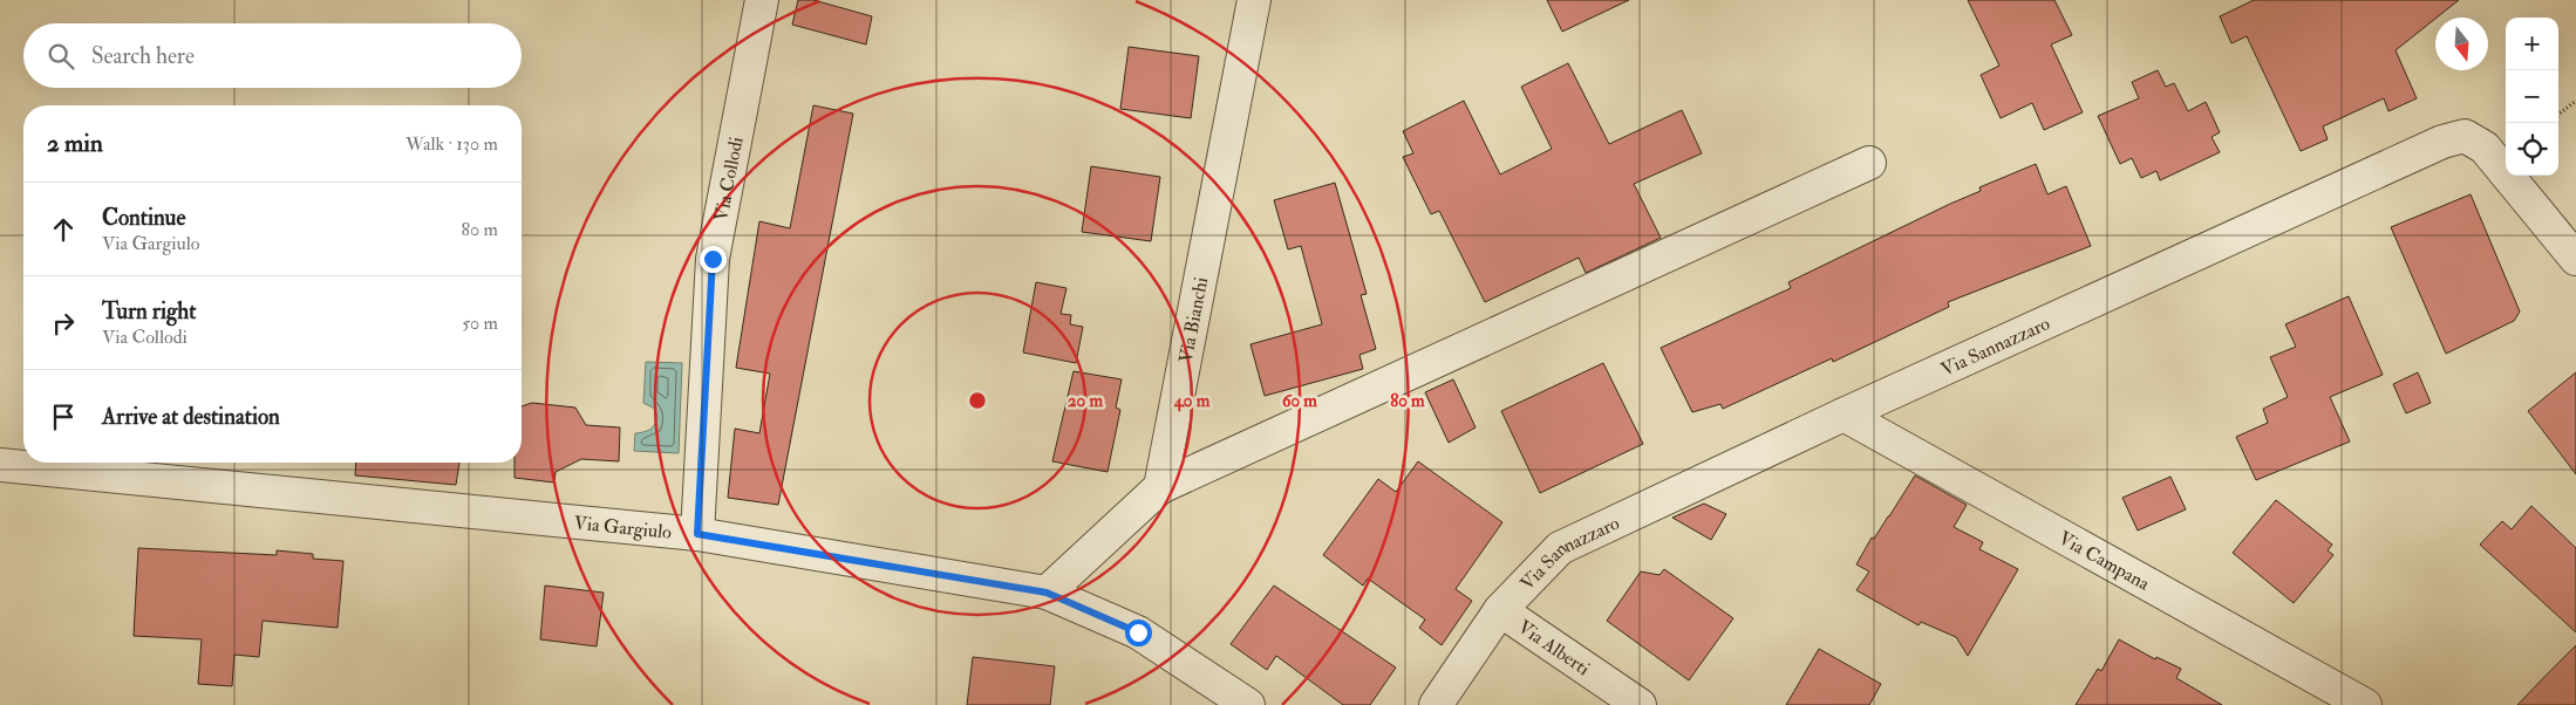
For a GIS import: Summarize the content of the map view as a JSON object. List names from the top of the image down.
{
  "streets": {
    "street": [
      "Via Collodi",
      "Via Bianchi",
      "Via Sannazzaro",
      "Via Gargiulo",
      "Via Campana",
      "Via Alberti"
    ]
  },
  "crossings": [
    ["Via Collodi", "Via Gargiulo"],
    ["Via Sannazzaro", "Via Campana"],
    ["Via Sannazzaro", "Via Alberti"]
  ],
  "north": "bottom",
  "page": {
    "map_buttons": ["+", "−"],
    "search": "Search here",
    "heading": ["2 min", "Walk · 130 m"],
    "list": [
      ["Continue", "Via Gargiulo", "80 m"],
      ["Turn right", "Via Collodi", "50 m"],
      "Arrive at destination"
    ]
  },
  "rings": [
    "20 m",
    "40 m",
    "60 m",
    "80 m"
  ]
}
